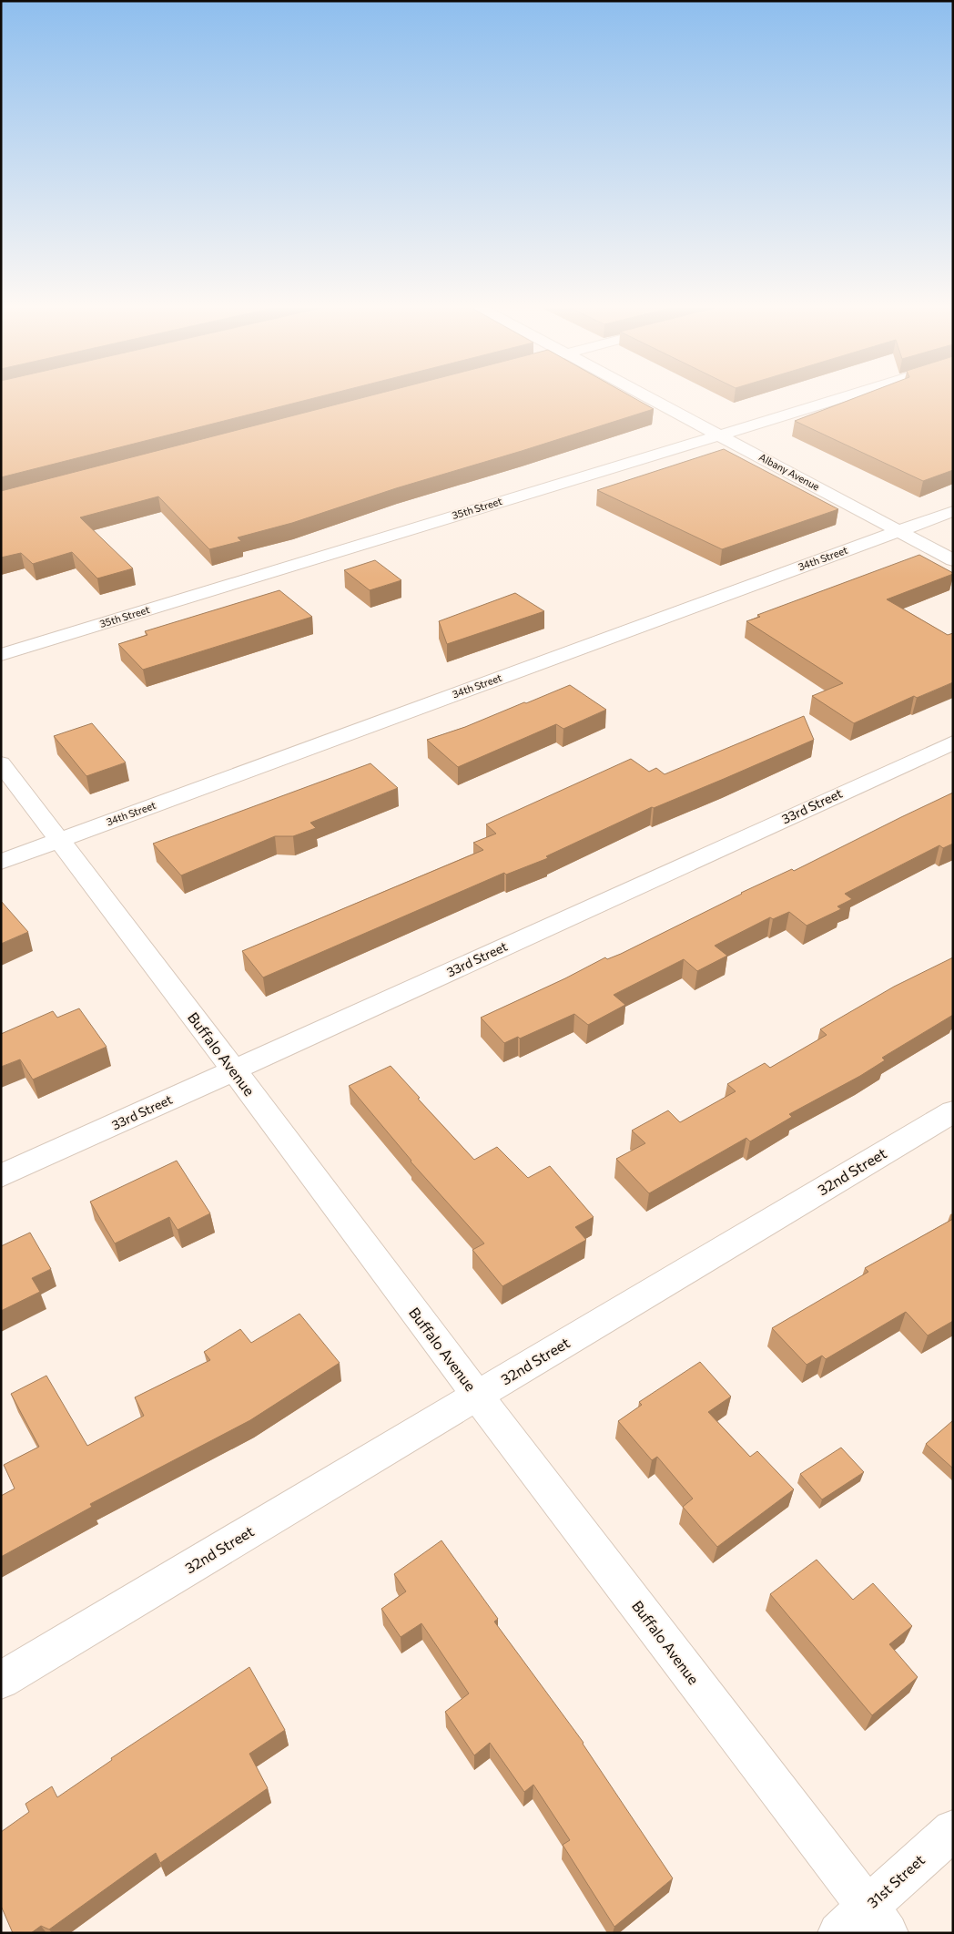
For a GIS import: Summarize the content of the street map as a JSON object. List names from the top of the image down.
{
  "streets": {
    "street": [
      "Albany Avenue",
      "35th Street",
      "34th Street",
      "33rd Street",
      "Buffalo Avenue",
      "32nd Street",
      "31st Street"
    ]
  },
  "crossings": [
    ["Albany Avenue", "35th Street"],
    ["Albany Avenue", "34th Street"],
    ["34th Street", "Buffalo Avenue"],
    ["33rd Street", "Buffalo Avenue"],
    ["Buffalo Avenue", "32nd Street"],
    ["Buffalo Avenue", "31st Street"]
  ]
}
